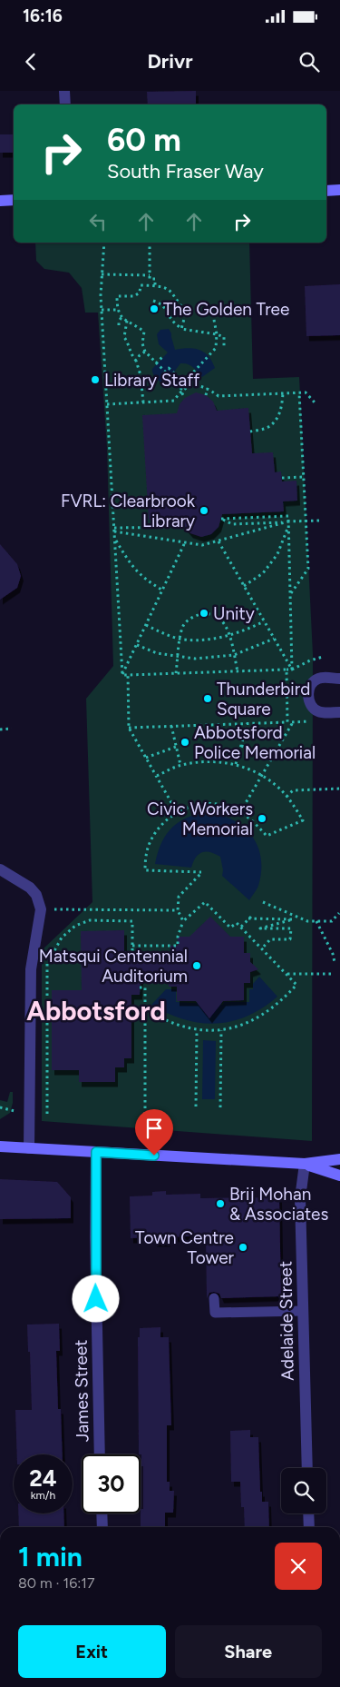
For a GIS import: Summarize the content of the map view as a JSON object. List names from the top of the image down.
{
  "streets": {
    "street": ["Adelaide Street", "James Street"]
  },
  "districts": ["Abbotsford"],
  "places": [
    "The Golden Tree",
    "Library Staff",
    "FVRL: Clearbrook Library",
    "Unity",
    "Thunderbird Square",
    "Abbotsford Police Memorial",
    "Civic Workers Memorial",
    "Matsqui Centennial Auditorium",
    "Brij Mohan & Associates",
    "Town Centre Tower"
  ],
  "page": {
    "status": "16:16",
    "header": "Drivr",
    "turn": ["60 m", "South Fraser Way"],
    "speed": "24 km/h",
    "limit": "30",
    "heading": ["1 min", "80 m · 16:17"],
    "buttons": ["Exit", "Share"]
  }
}
